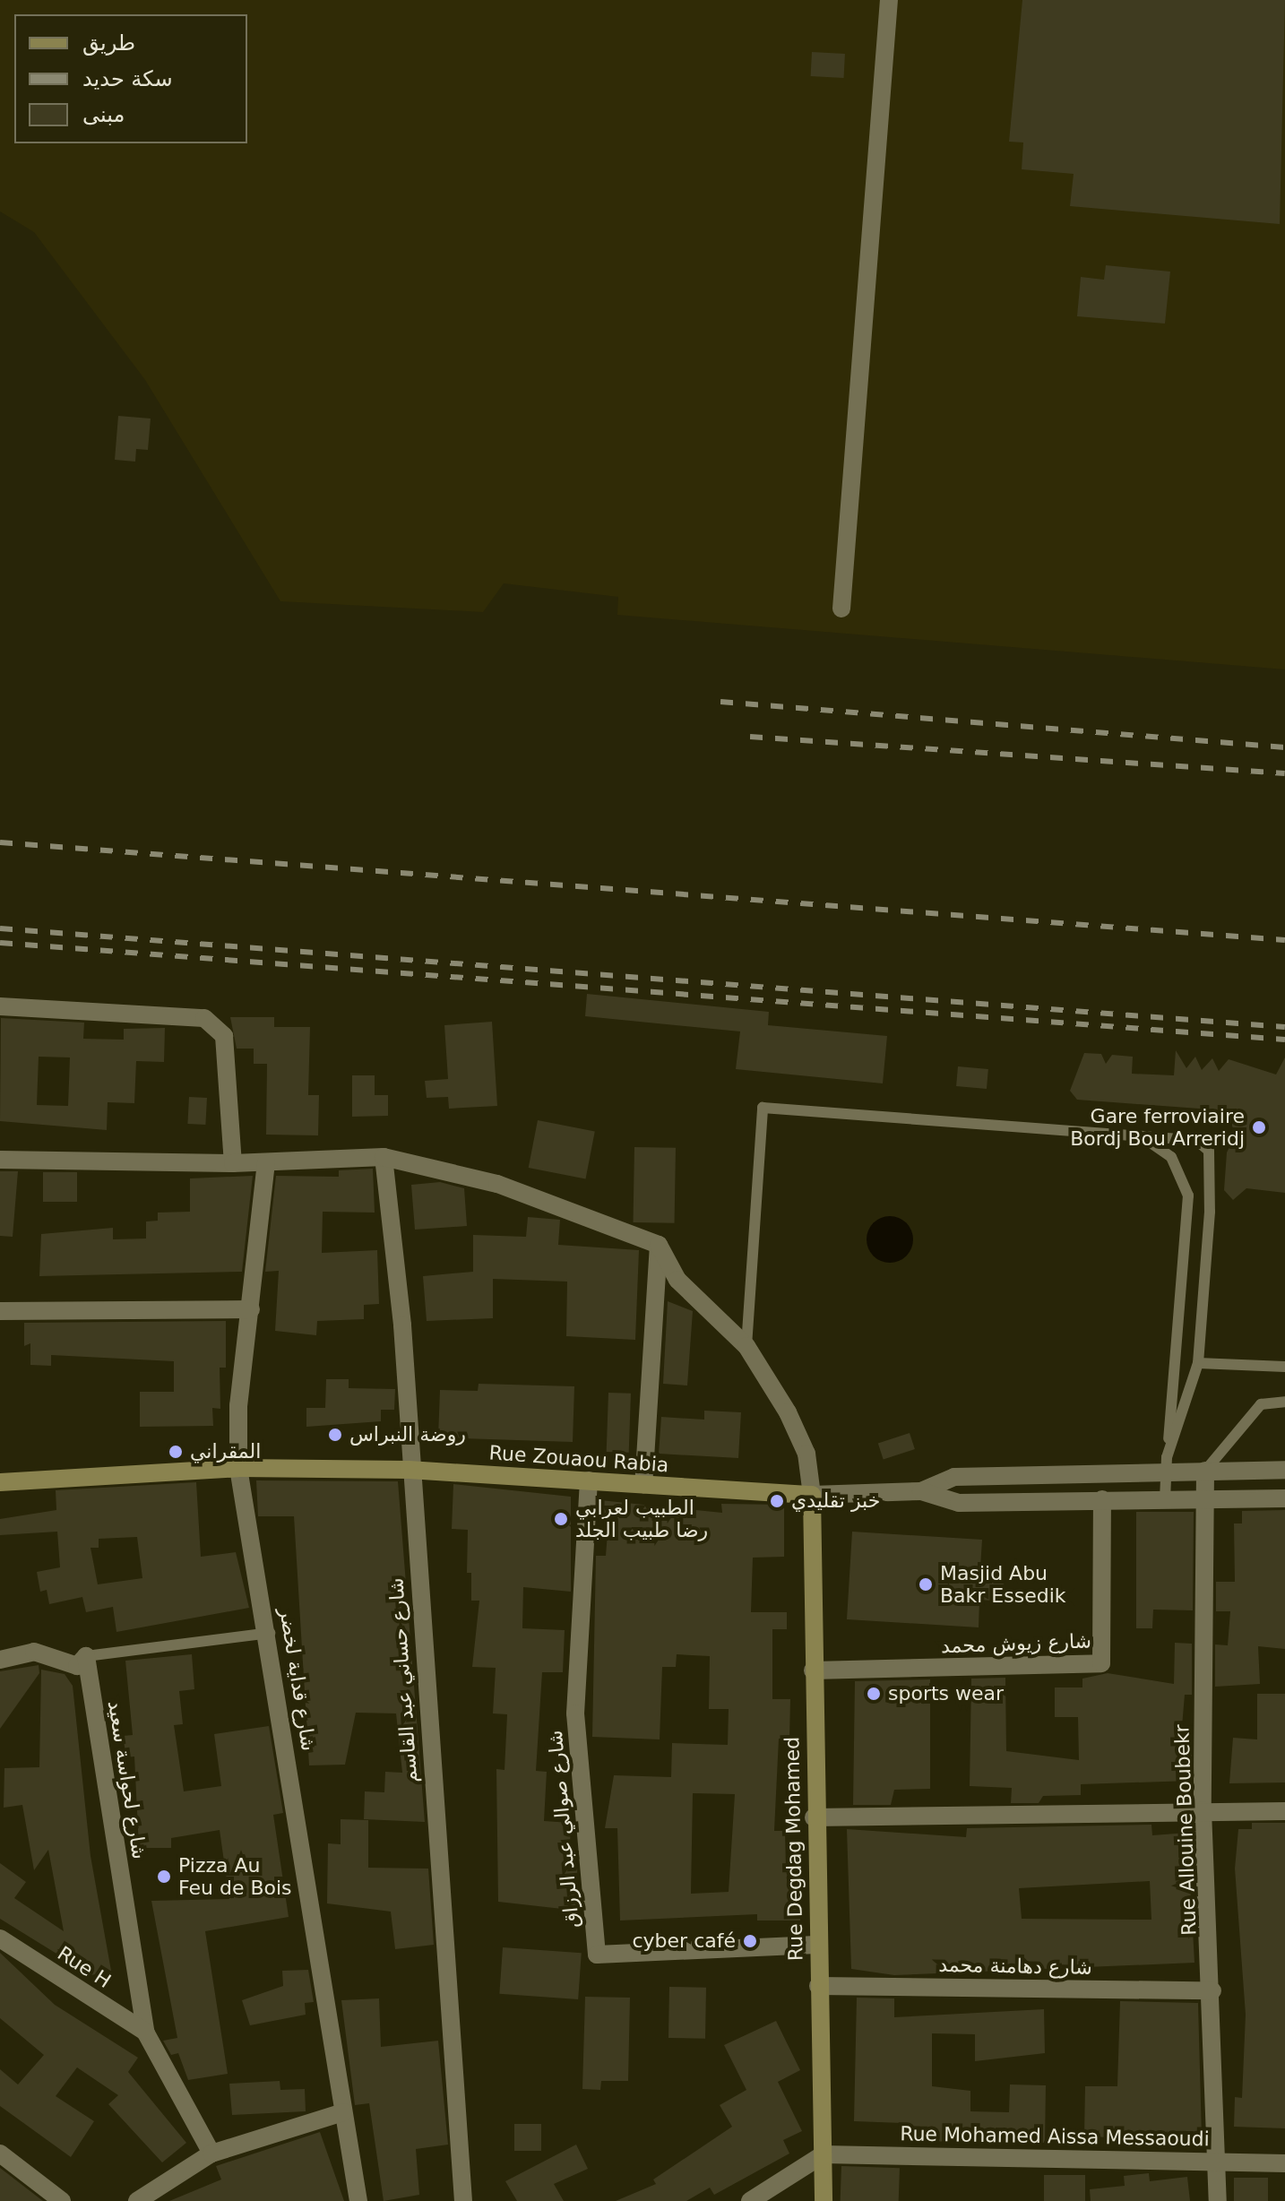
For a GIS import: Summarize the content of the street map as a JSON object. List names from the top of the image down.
{
  "streets": {
    "main road": ["Rue Zouaou Rabia", "Rue Degdag Mohamed"],
    "street": [
      "شارع زيوش محمد",
      "شارع قداية لخضر",
      "شارع حساني عبد القاسم",
      "شارع لحواسة سعيد",
      "شارع صوالي عبد الرزاق",
      "Rue Allouine Boubekr",
      "شارع دهامنة محمد",
      "Rue H",
      "Rue Mohamed Aissa Messaoudi"
    ]
  },
  "crossings": [
    ["Rue Zouaou Rabia", "شارع قداية لخضر"],
    ["Rue Zouaou Rabia", "شارع حساني عبد القاسم"],
    ["Rue Zouaou Rabia", "شارع صوالي عبد الرزاق"],
    ["Rue Zouaou Rabia", "Rue Degdag Mohamed"],
    ["شارع زيوش محمد", "Rue Degdag Mohamed"],
    ["شارع لحواسة سعيد", "Rue H"],
    ["شارع صوالي عبد الرزاق", "Rue Degdag Mohamed"],
    ["Rue Allouine Boubekr", "شارع دهامنة محمد"],
    ["Rue Allouine Boubekr", "Rue Mohamed Aissa Messaoudi"],
    ["Rue Degdag Mohamed", "شارع دهامنة محمد"],
    ["Rue Degdag Mohamed", "Rue Mohamed Aissa Messaoudi"]
  ],
  "places": [
    "Gare ferroviaire Bordj Bou Arreridj",
    "روضة النبراس",
    "المقراني",
    "خبز تقليدي",
    "الطبيب لعرابي رضا طبيب الجلد",
    "Masjid Abu Bakr Essedik",
    "sports wear",
    "Pizza Au Feu de Bois",
    "cyber café"
  ],
  "legend": ["طريق", "سكة حديد", "مبنى"]
}
